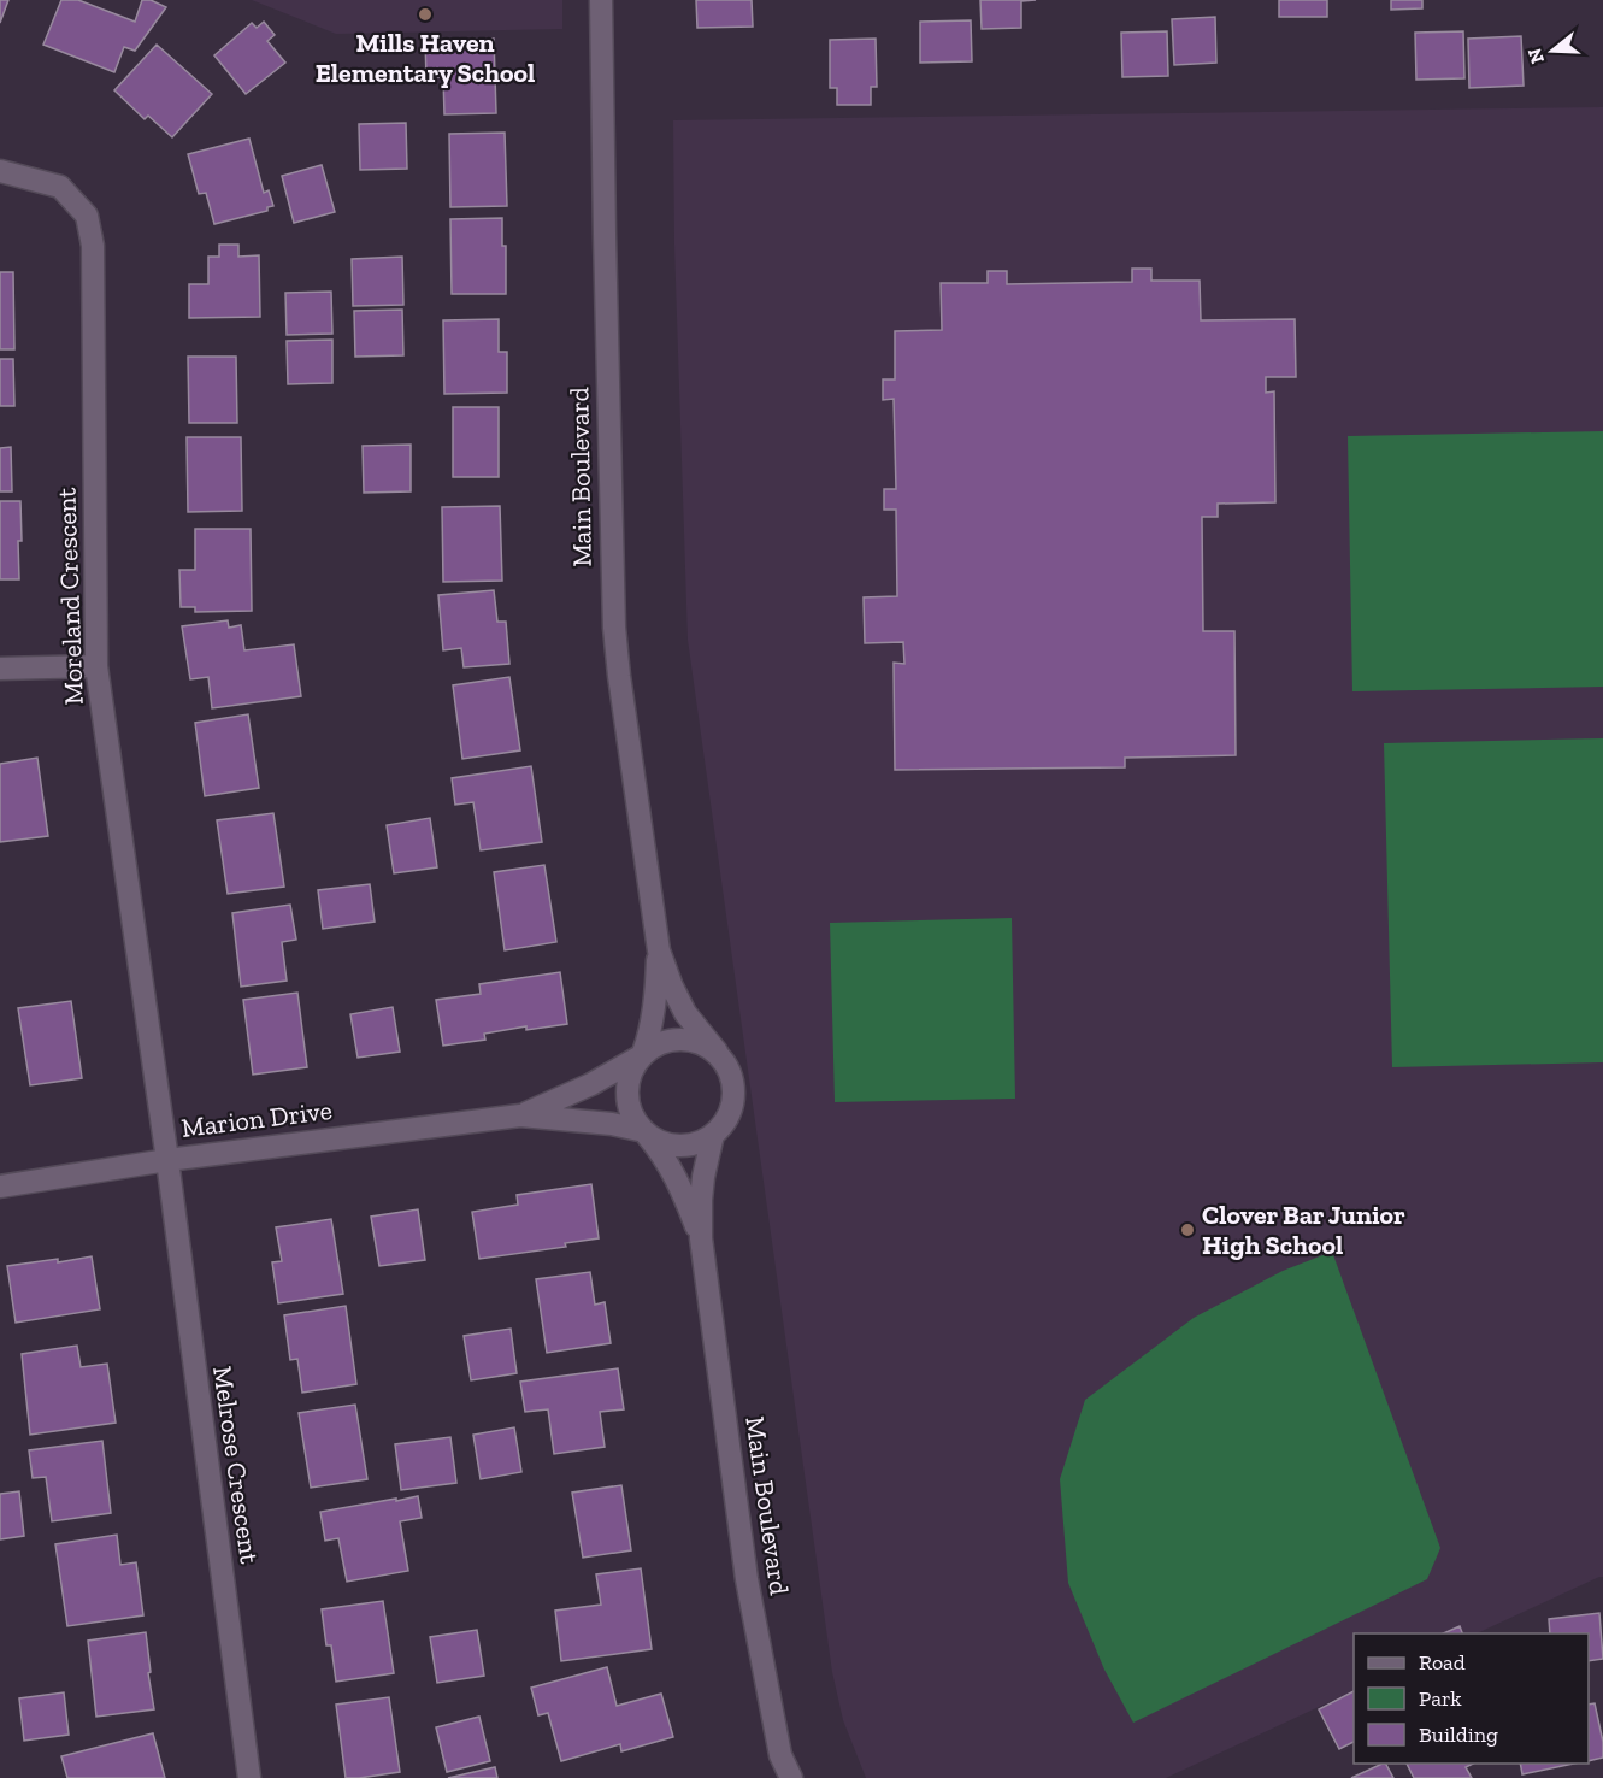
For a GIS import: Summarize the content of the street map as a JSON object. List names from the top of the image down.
{
  "streets": {
    "street": [
      "Main Boulevard",
      "Moreland Crescent",
      "Marion Drive",
      "Melrose Crescent"
    ]
  },
  "crossings": [
    ["Main Boulevard", "Marion Drive"],
    ["Moreland Crescent", "Marion Drive"],
    ["Moreland Crescent", "Melrose Crescent"],
    ["Marion Drive", "Melrose Crescent"]
  ],
  "places": ["Mills Haven Elementary School", "Clover Bar Junior High School"],
  "legend": ["Road", "Park", "Building"],
  "north": "left"
}
